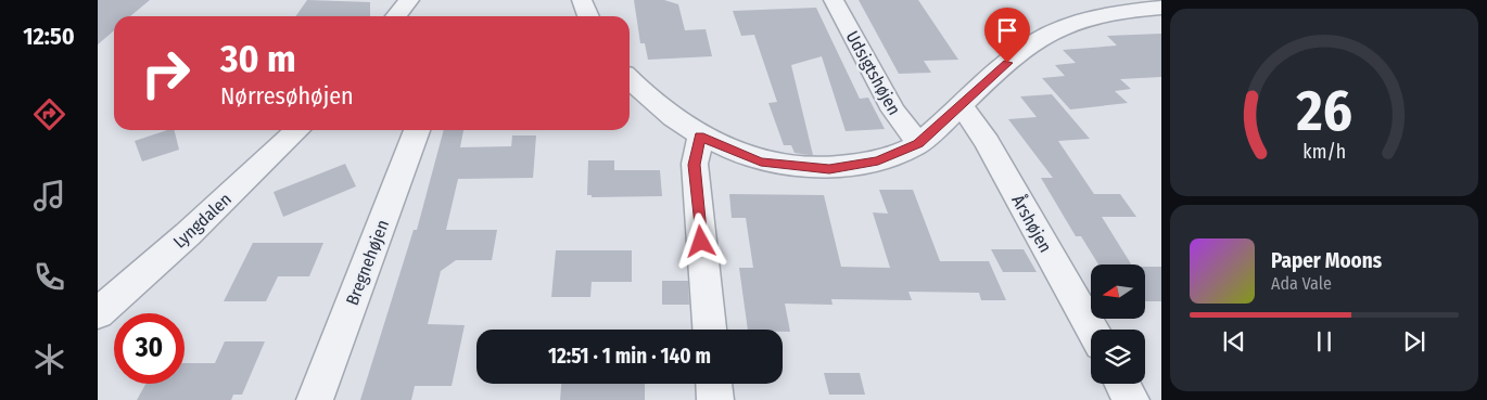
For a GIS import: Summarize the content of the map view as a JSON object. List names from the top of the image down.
{
  "streets": {
    "street": [
      "Udsigtshøjen",
      "Lyngdalen",
      "Årshøjen",
      "Bregnehøjen"
    ]
  },
  "north": "left",
  "page": {
    "tabs": "12:50",
    "turn": ["30 m", "Nørresøhøjen"],
    "song": ["Paper Moons", "Ada Vale"],
    "limit": "30",
    "trip": "12:51 · 1 min · 140 m",
    "gauge": ["26", "km/h"]
  }
}
